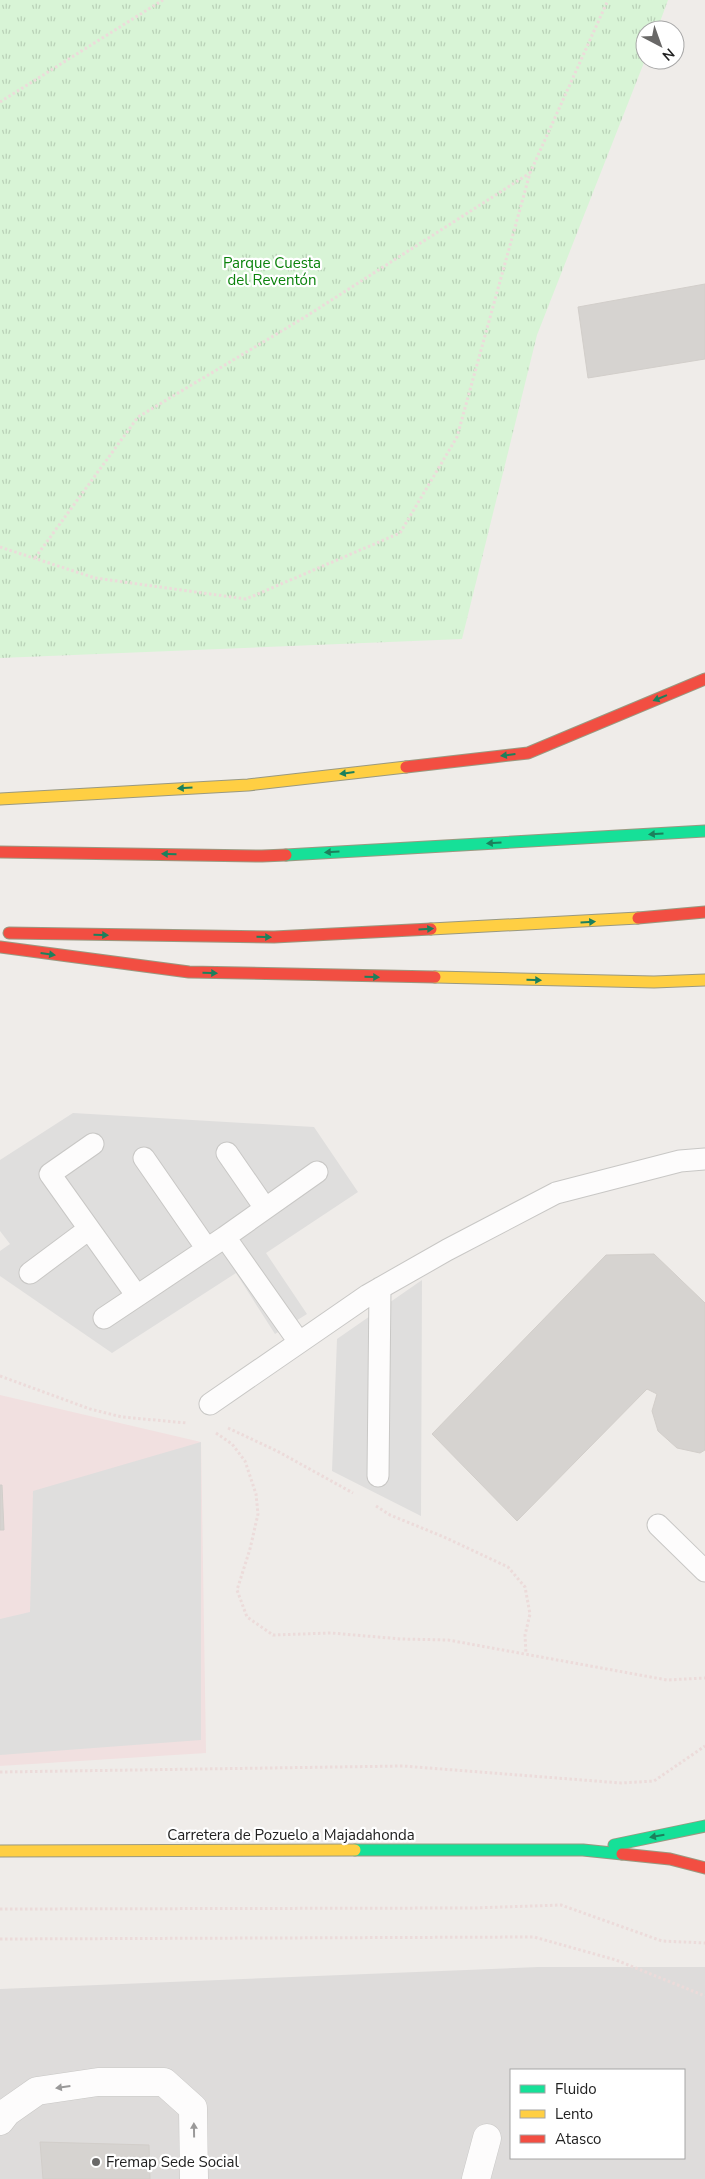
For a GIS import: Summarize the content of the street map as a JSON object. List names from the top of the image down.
{
  "streets": {
    "main road": ["Carretera de Pozuelo a Majadahonda"]
  },
  "parks": ["Parque Cuesta del Reventón"],
  "places": ["Fremap Sede Social"],
  "legend": ["Fluido", "Lento", "Atasco"],
  "north": "bottom right"
}
